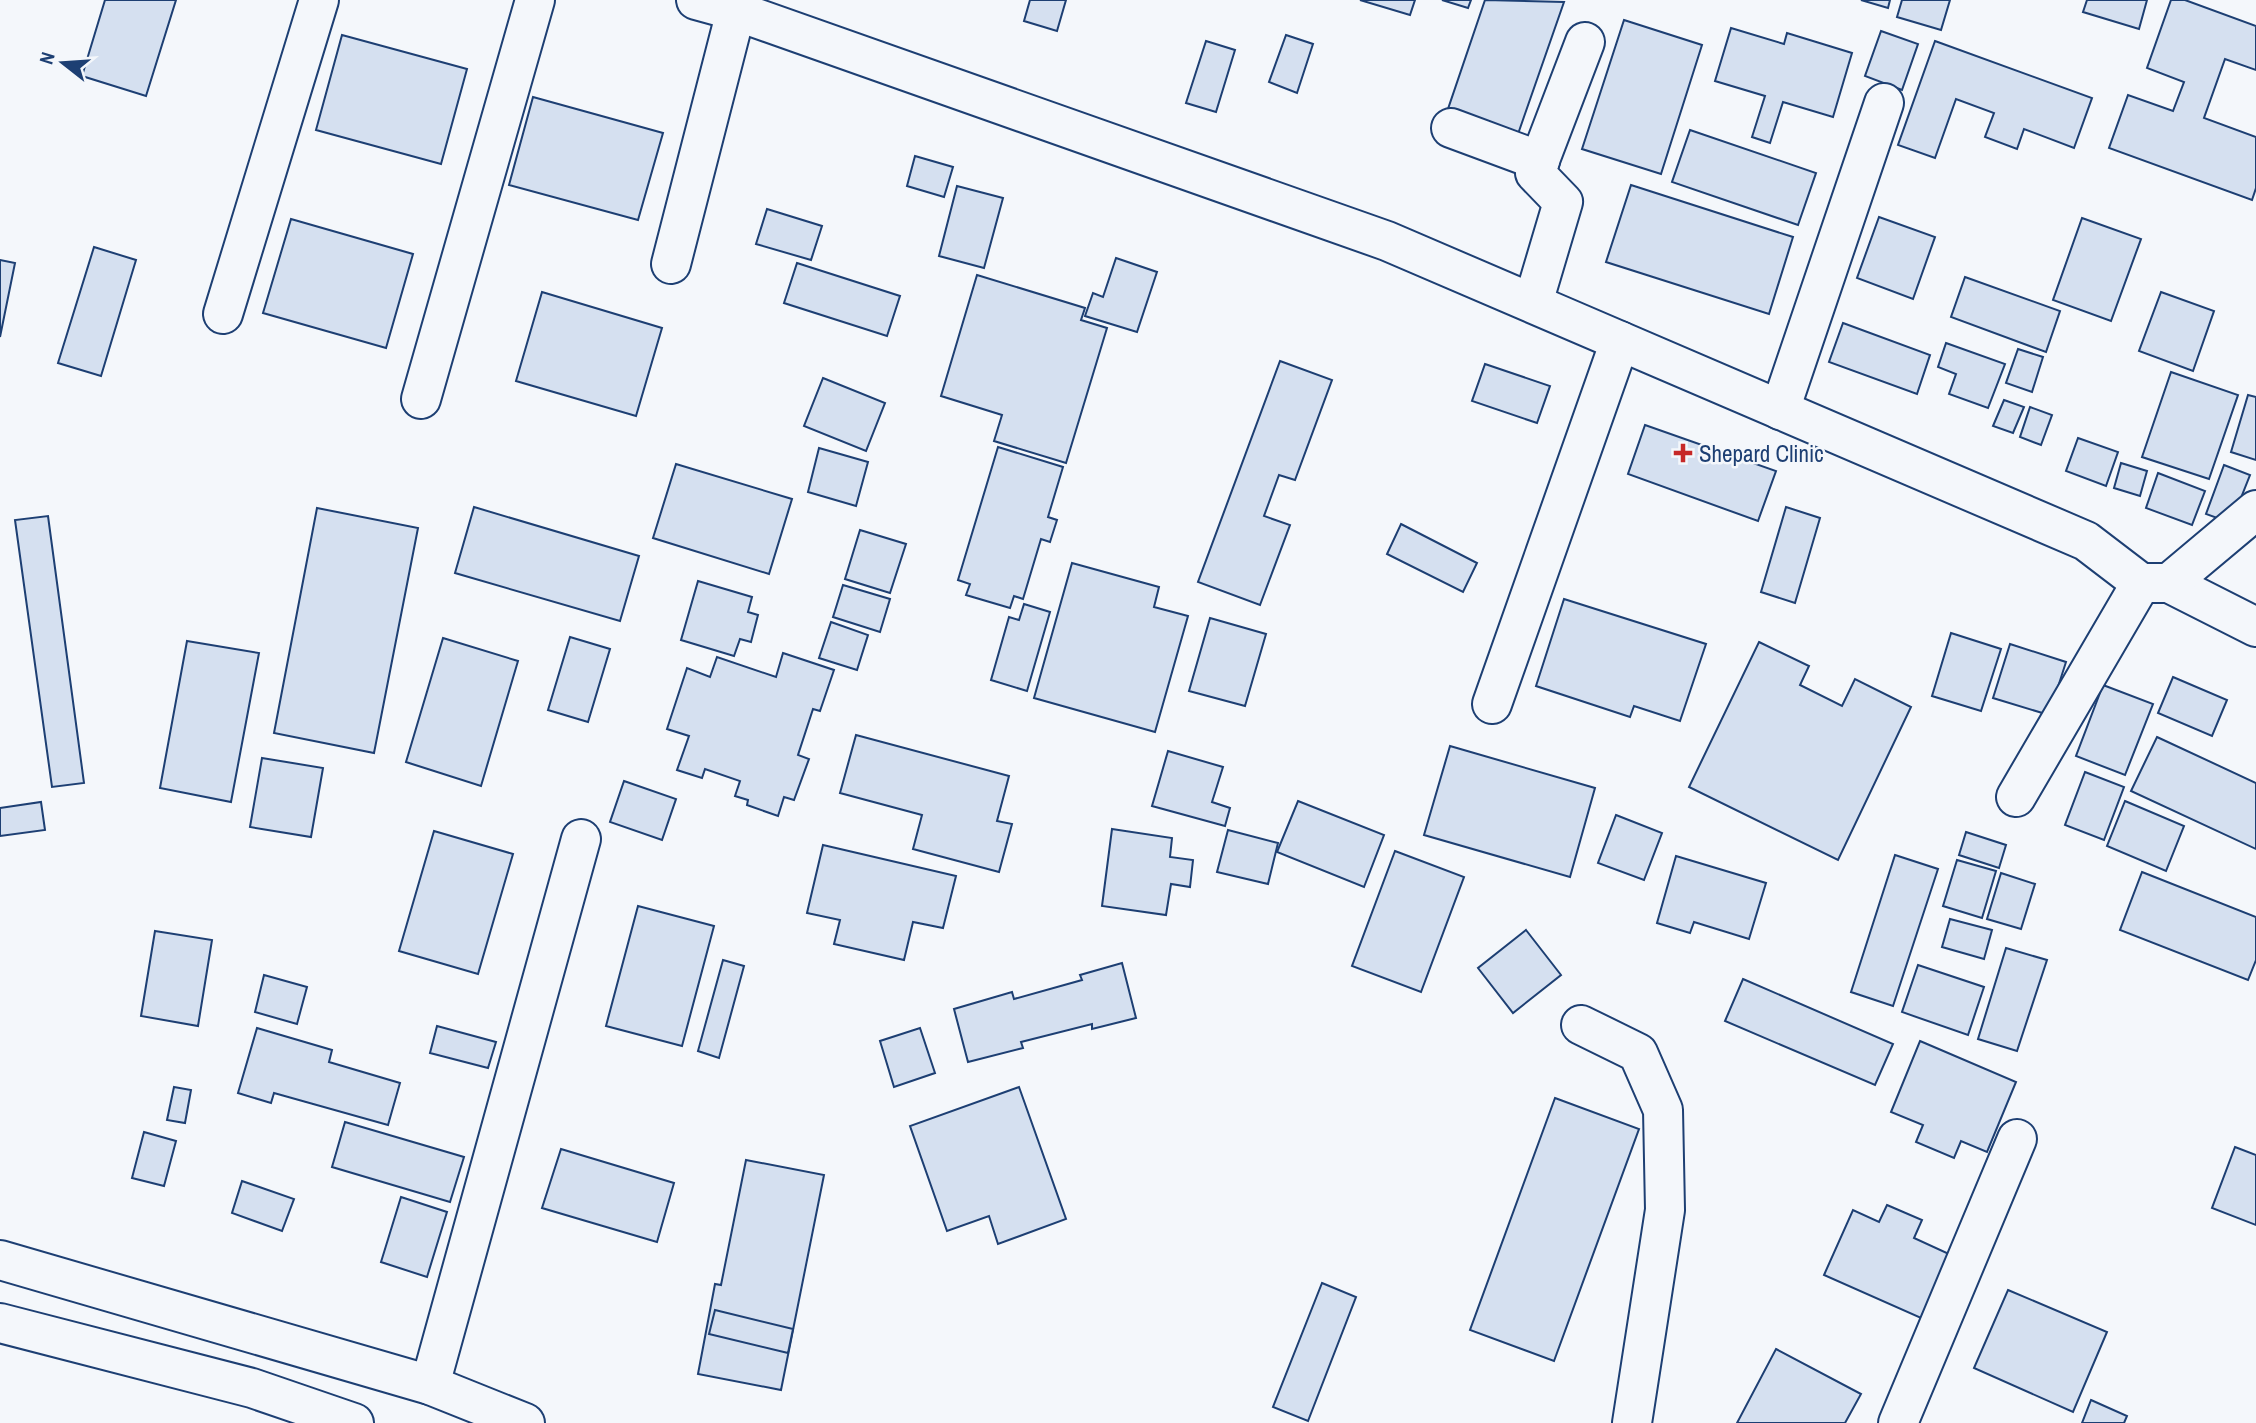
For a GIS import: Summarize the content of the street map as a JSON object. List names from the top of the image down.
{
  "places": {
    "health": ["Shepard Clinic"]
  },
  "north": "left"
}
